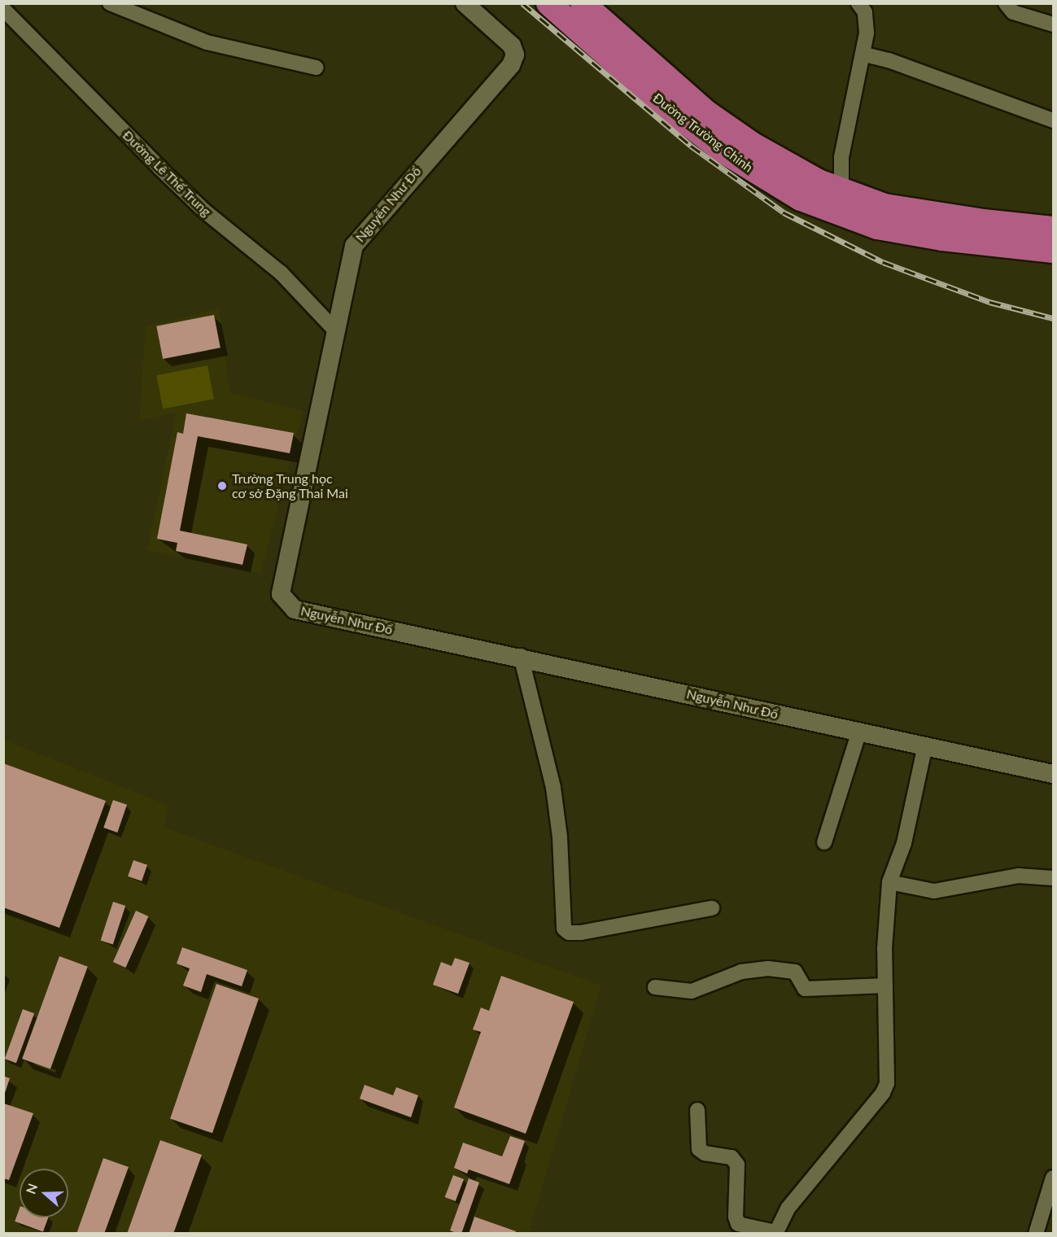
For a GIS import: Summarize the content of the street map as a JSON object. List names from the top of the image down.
{
  "streets": {
    "highway": ["Đường Trường Chinh"],
    "street": ["Đường Lê Thế Trung", "Nguyễn Như Đổ"]
  },
  "crossings": [
    ["Đường Lê Thế Trung", "Nguyễn Như Đổ"]
  ],
  "places": ["Trường Trung học cơ sở Đặng Thai Mai"],
  "north": "left"
}
